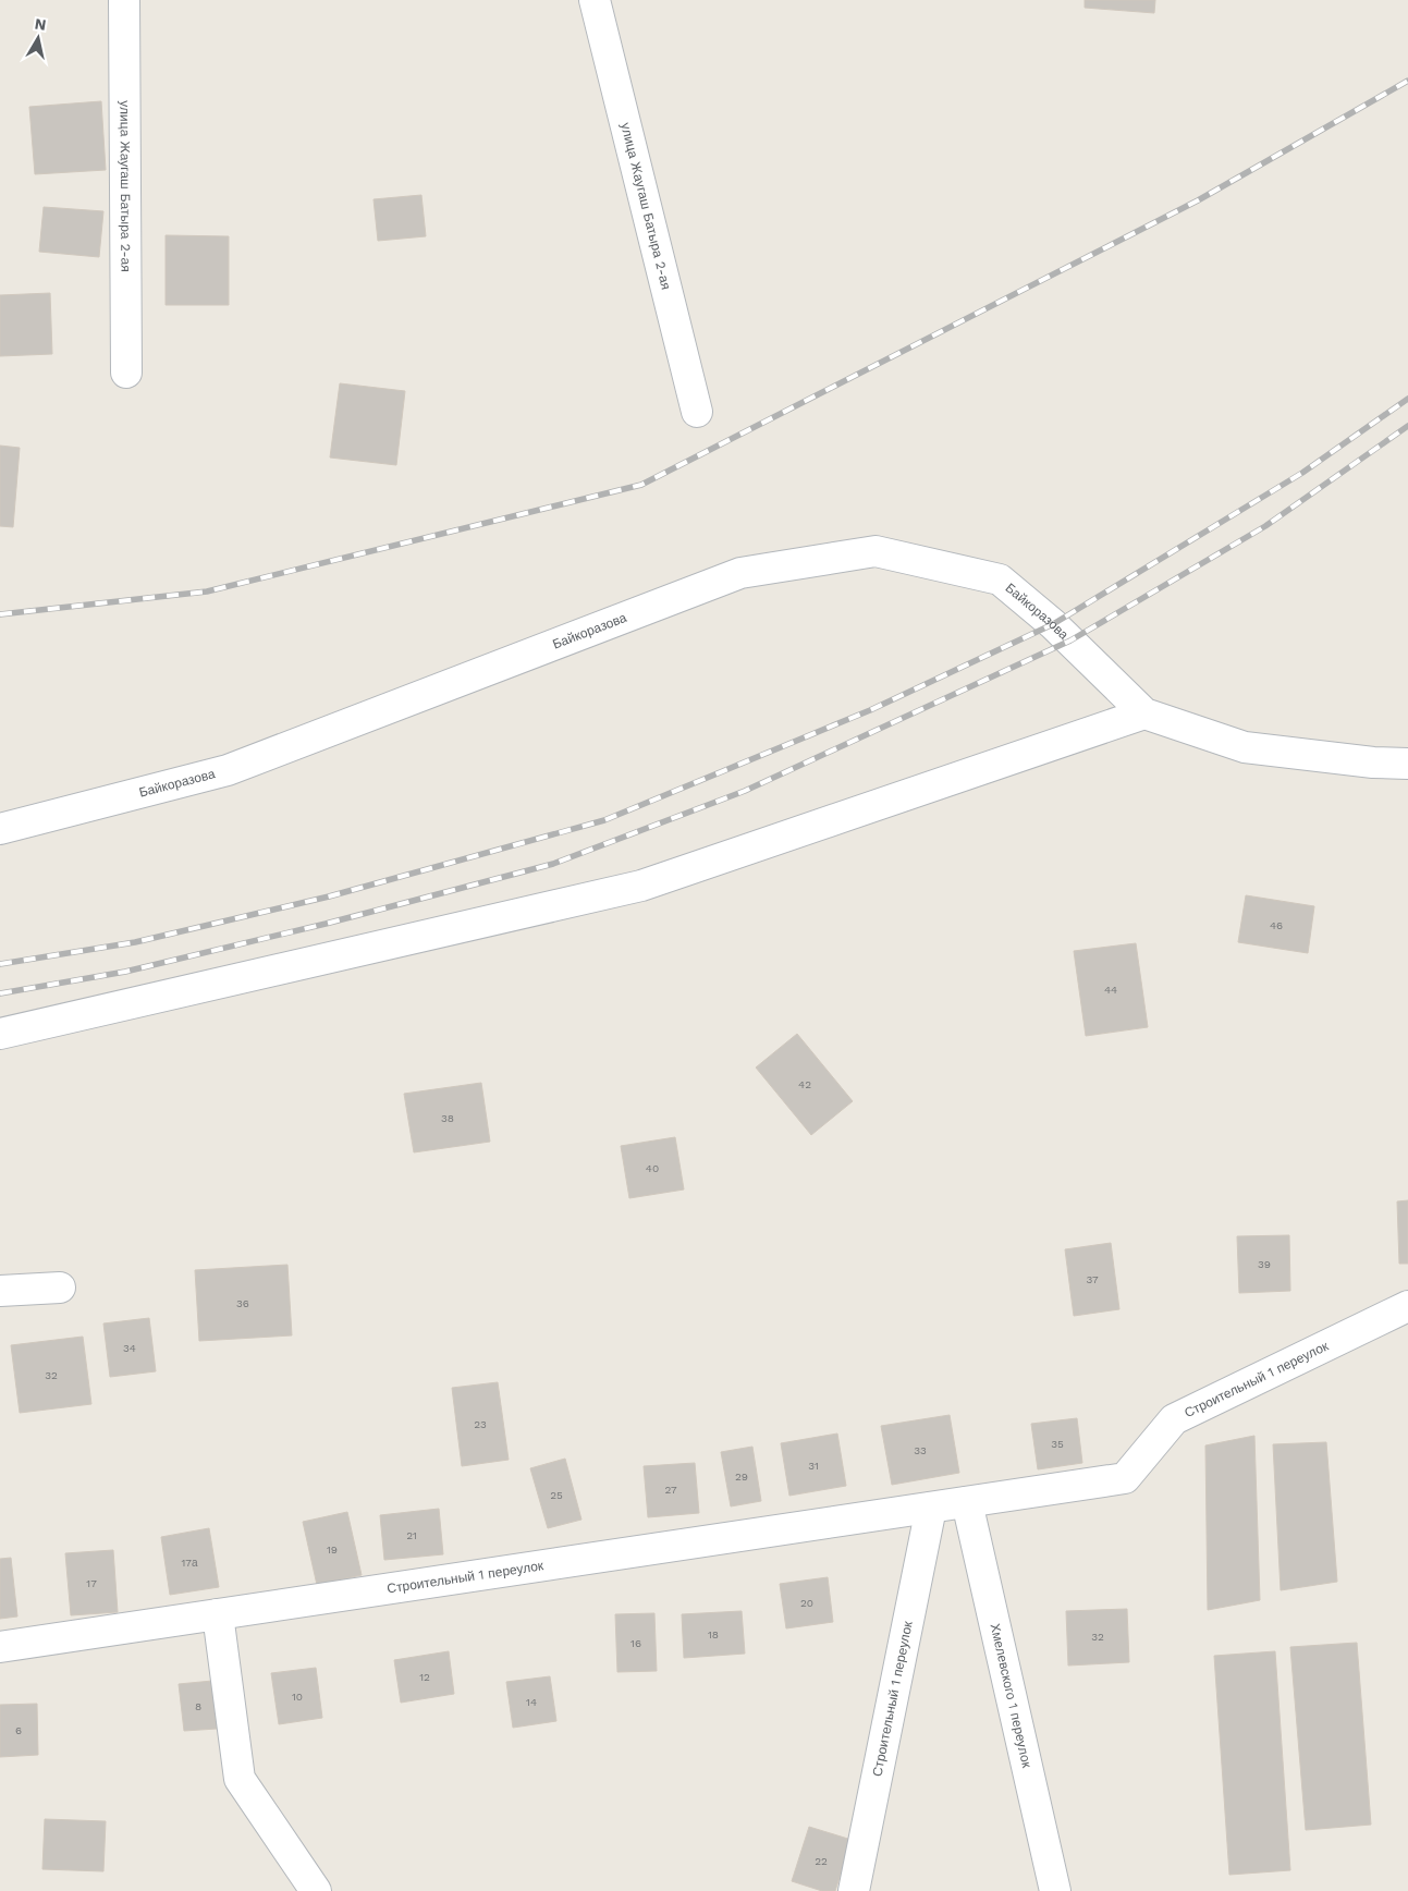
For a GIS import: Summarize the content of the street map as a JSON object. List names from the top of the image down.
{
  "streets": {
    "street": [
      "улица Жаугаш Батыра 2-ая",
      "Байкоразова",
      "Строительный 1 переулок",
      "Хмелевского 1 переулок"
    ]
  },
  "crossings": [
    ["Строительный 1 переулок", "Хмелевского 1 переулок"]
  ],
  "house_numbers": [
    "46",
    "44",
    "42",
    "38",
    "40",
    "39",
    "37",
    "36",
    "34",
    "32",
    "23",
    "35",
    "33",
    "31",
    "29",
    "27",
    "25",
    "21",
    "19",
    "17а",
    "17",
    "20",
    "18",
    "32",
    "16",
    "12",
    "10",
    "14",
    "8",
    "6",
    "22"
  ],
  "north": "top"
}
